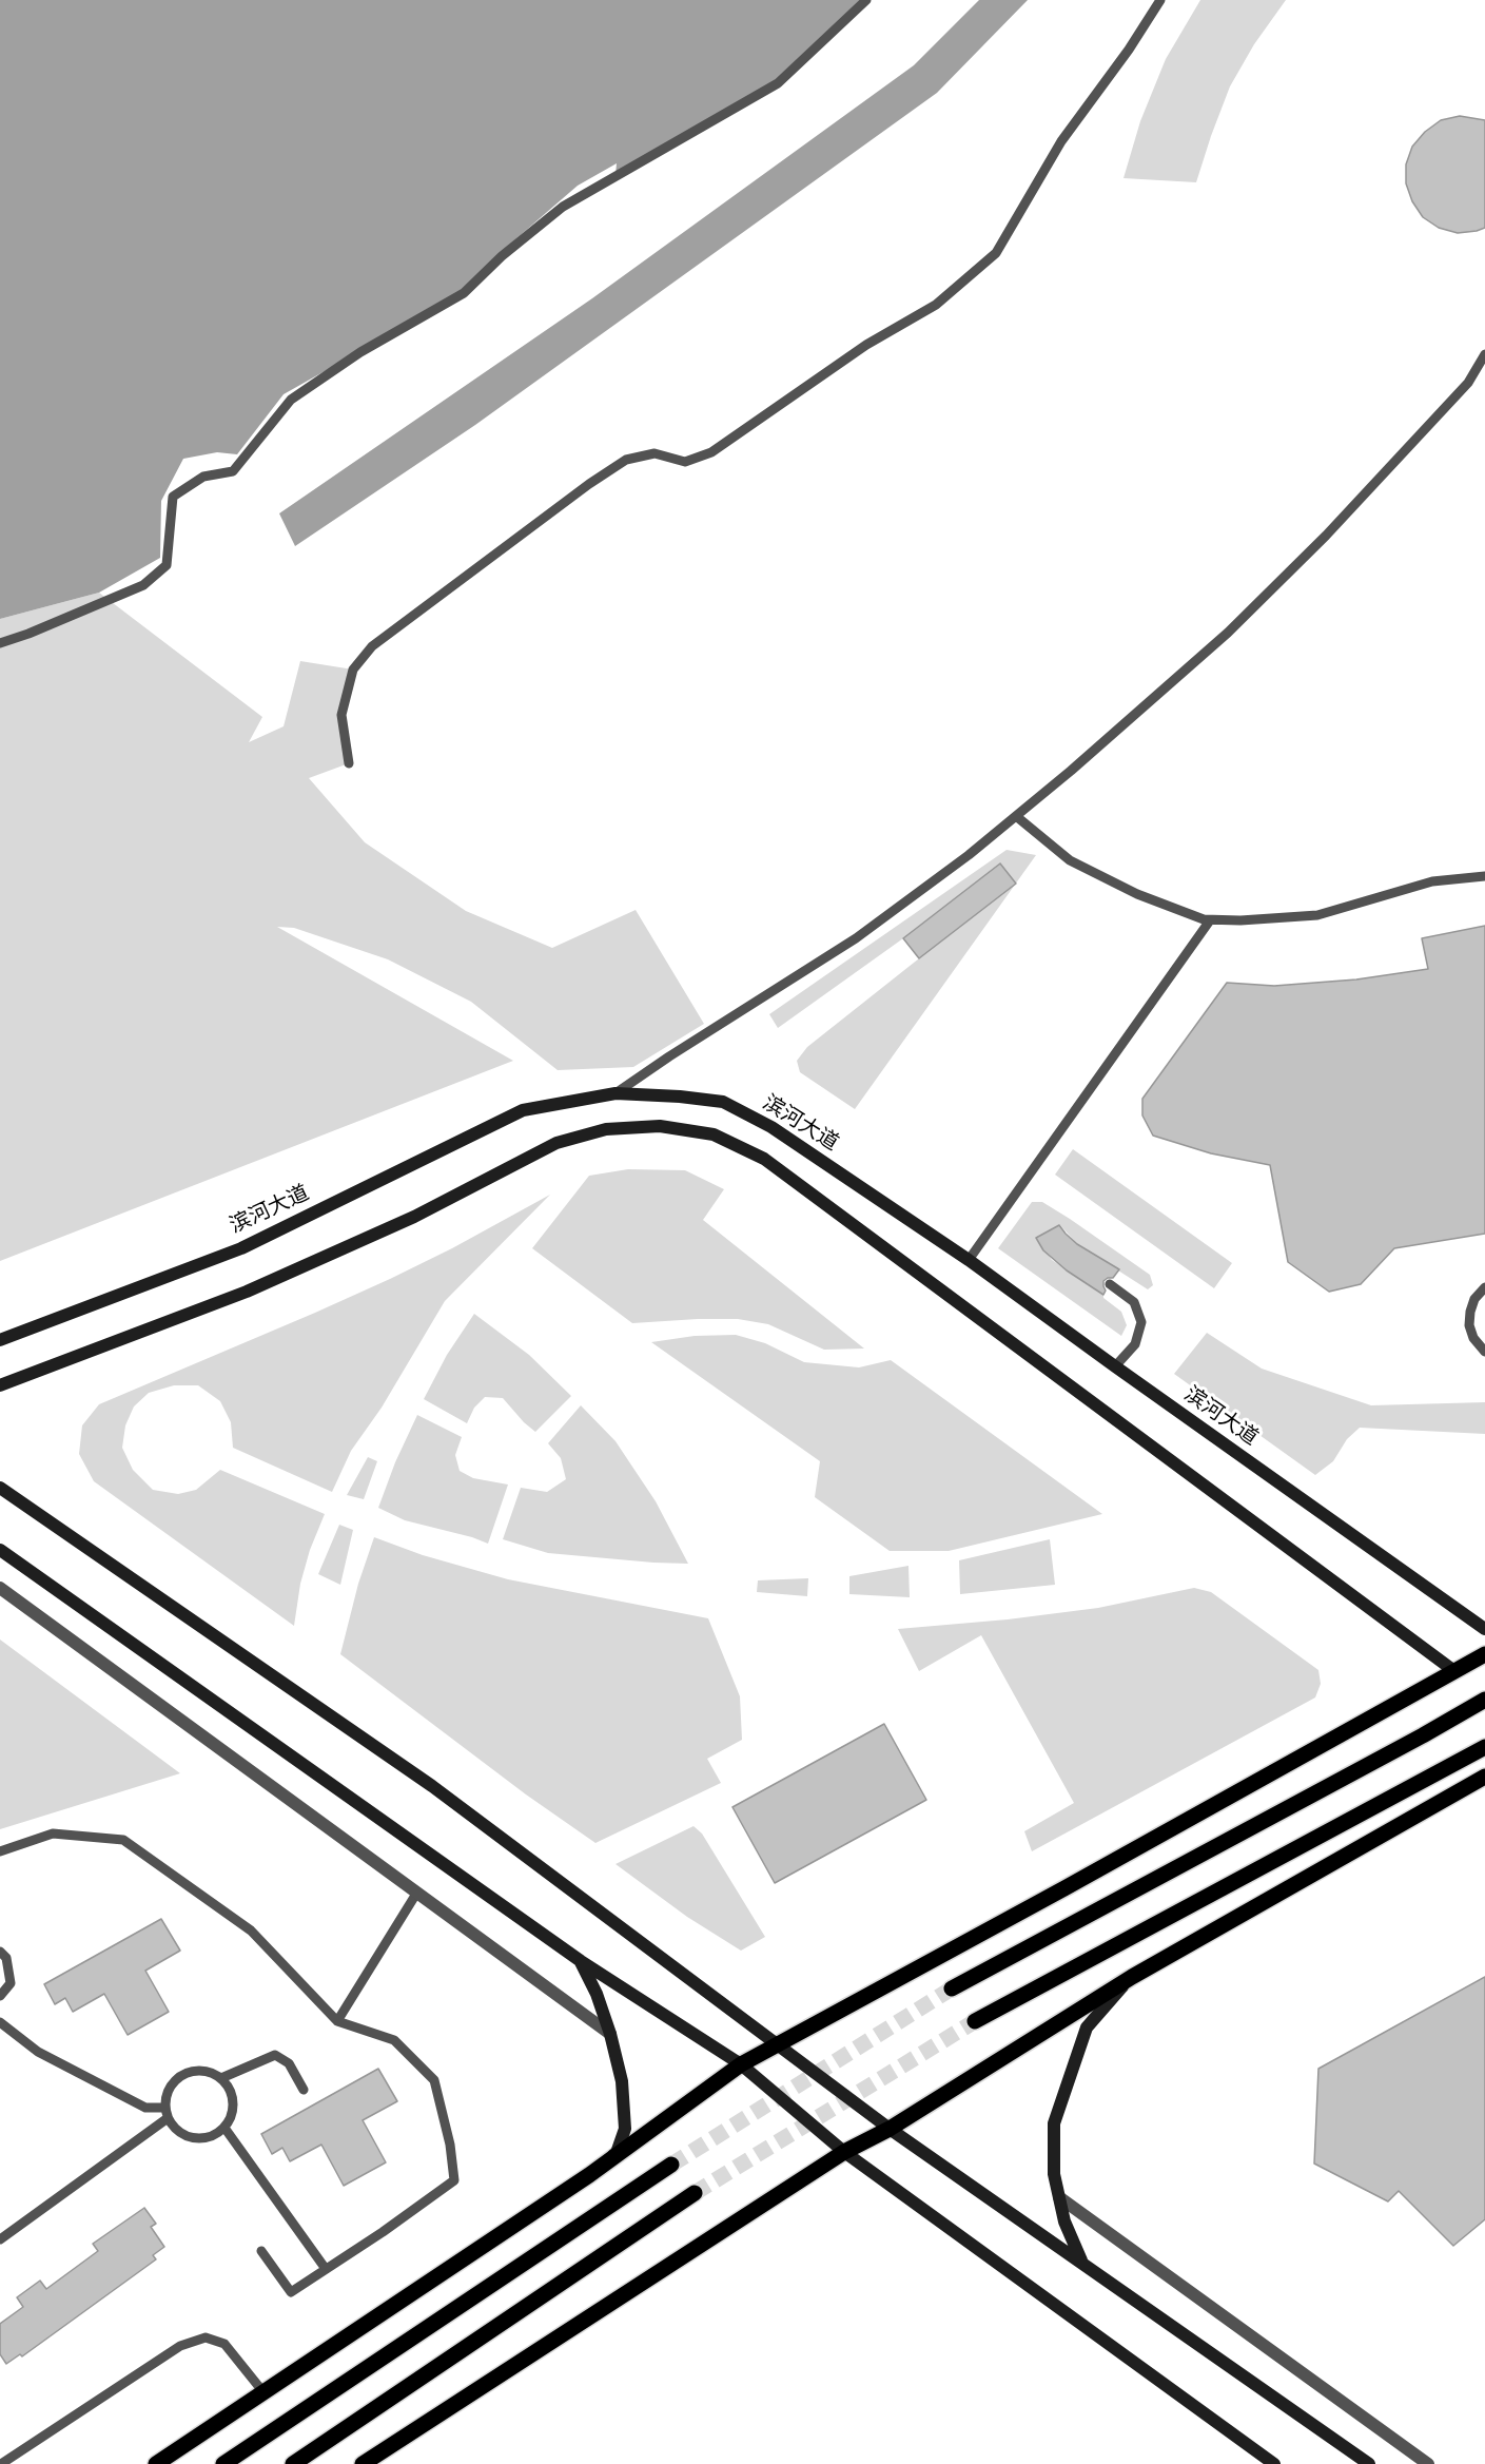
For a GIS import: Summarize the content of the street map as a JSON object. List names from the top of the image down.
{
  "streets": {
    "street": ["滨河大道"]
  }
}
